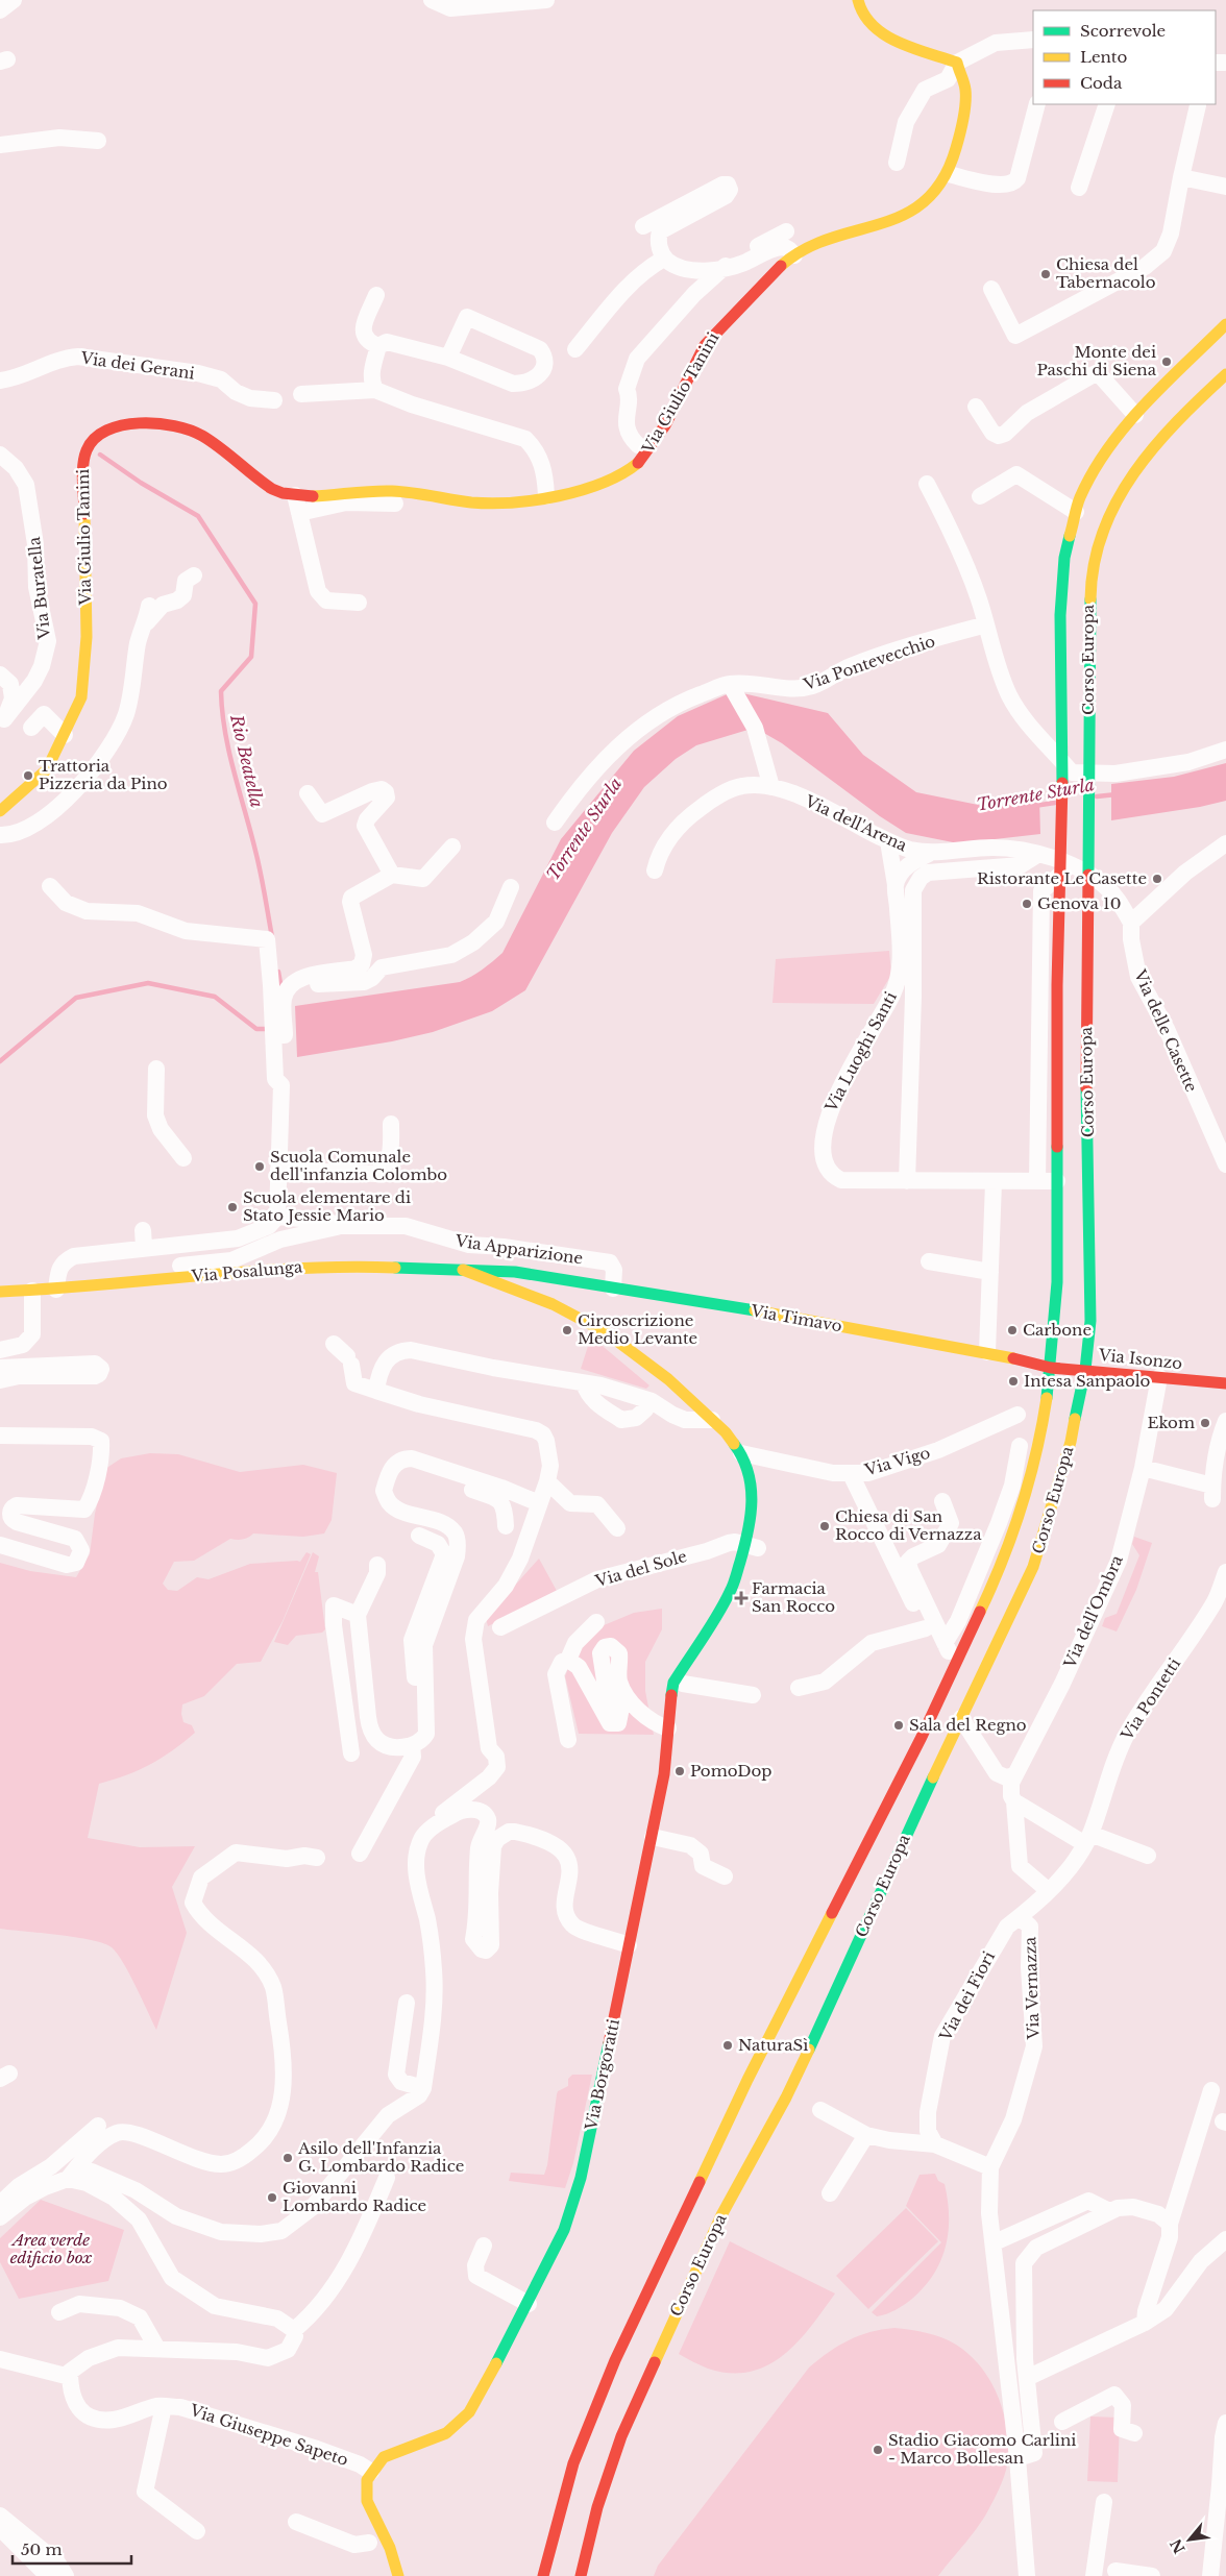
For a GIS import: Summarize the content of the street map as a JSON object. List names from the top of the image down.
{
  "streets": {
    "main road": [
      "Via Giulio Tanini",
      "Corso Europa",
      "Via Posalunga",
      "Via Timavo",
      "Via Isonzo",
      "Via Borgoratti"
    ],
    "street": [
      "Via dei Gerani",
      "Via Buratella",
      "Via Pontevecchio",
      "Via dell'Arena",
      "Via delle Casette",
      "Via Luoghi Santi",
      "Via Apparizione",
      "Via Vigo",
      "Via del Sole",
      "Via dell'Ombra",
      "Via Pontetti",
      "Via Vernazza",
      "Via dei Fiori",
      "Via Giuseppe Sapeto"
    ]
  },
  "crossings": [
    ["Corso Europa", "Via Timavo"],
    ["Corso Europa", "Via Isonzo"],
    ["Via dell'Arena", "Via delle Casette"],
    ["Via dell'Arena", "Via Luoghi Santi"],
    ["Via Apparizione", "Via Posalunga"],
    ["Via Apparizione", "Via Timavo"],
    ["Via Posalunga", "Via Timavo"],
    ["Via Posalunga", "Via Vigo"],
    ["Via Posalunga", "Via Borgoratti"],
    ["Via Timavo", "Via Isonzo"],
    ["Via Isonzo", "Via dell'Ombra"],
    ["Via Vigo", "Via Borgoratti"],
    ["Via dell'Ombra", "Via Pontetti"],
    ["Via Pontetti", "Via Vernazza"],
    ["Via Pontetti", "Via dei Fiori"],
    ["Via Vernazza", "Via dei Fiori"],
    ["Via Borgoratti", "Via Giuseppe Sapeto"]
  ],
  "water": ["Rio Beatella", "Torrente Sturla"],
  "parks": ["Area verde edificio box"],
  "places": {
    "other": [
      "Chiesa del Tabernacolo",
      "Monte dei Paschi di Siena",
      "Trattoria Pizzeria da Pino",
      "Ristorante Le Casette",
      "Genova 10",
      "Scuola Comunale dell'infanzia Colombo",
      "Scuola elementare di Stato Jessie Mario",
      "Circoscrizione Medio Levante",
      "Carbone",
      "Intesa Sanpaolo",
      "Ekom",
      "Chiesa di San Rocco di Vernazza",
      "Sala del Regno",
      "PomoDop",
      "NaturaSì",
      "Asilo dell'Infanzia G. Lombardo Radice",
      "Giovanni Lombardo Radice",
      "Stadio Giacomo Carlini - Marco Bollesan"
    ],
    "health": ["Farmacia San Rocco"]
  },
  "legend": ["Scorrevole", "Lento", "Coda"],
  "scale_bar": "50 m",
  "north": "bottom left"
}
